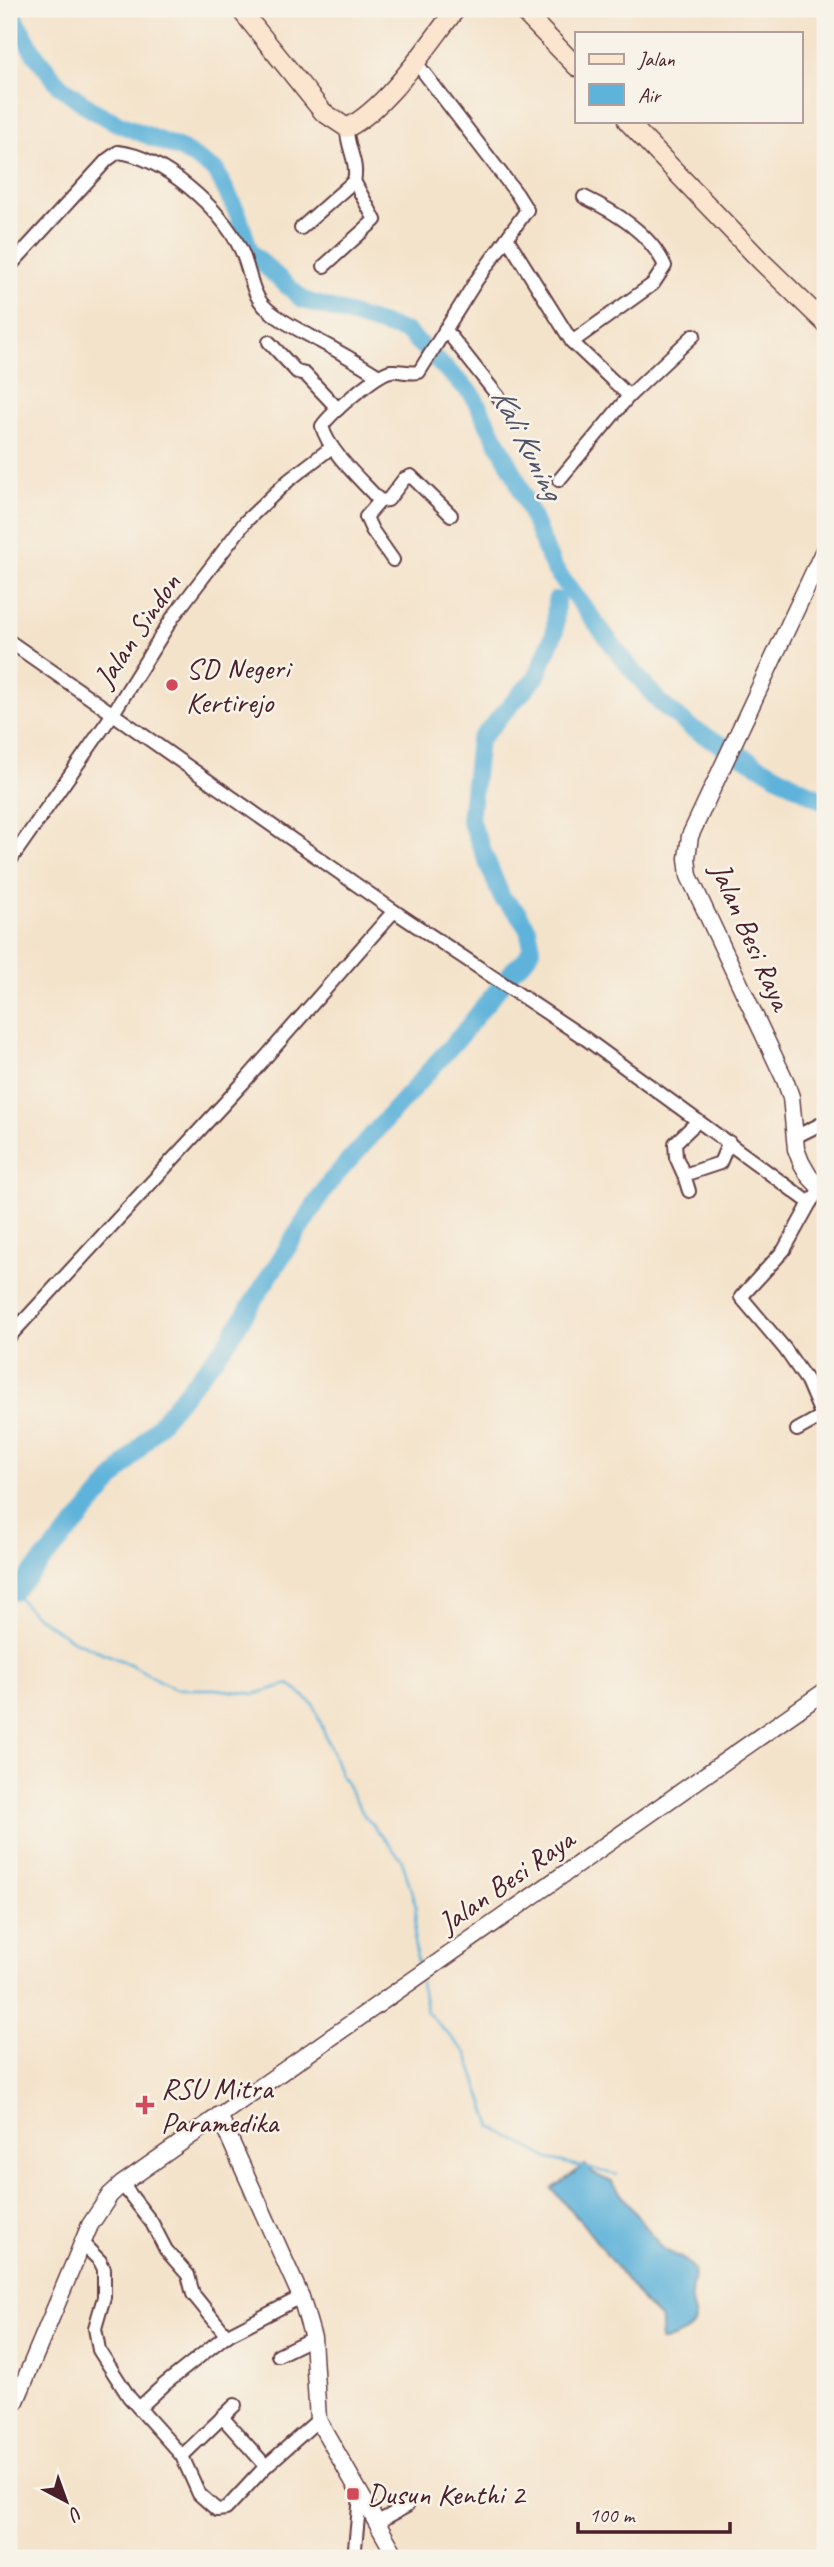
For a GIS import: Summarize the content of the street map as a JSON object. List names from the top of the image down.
{
  "streets": {
    "street": ["Jalan Sindon", "Jalan Besi Raya"]
  },
  "water": ["Kali Kuning"],
  "places": {
    "other": ["SD Negeri Kertirejo"],
    "health": ["RSU Mitra Paramedika"],
    "transit": ["Dusun Kenthi 2"]
  },
  "legend": ["Jalan", "Air"],
  "scale_bar": "100 m",
  "north": "bottom right"
}
